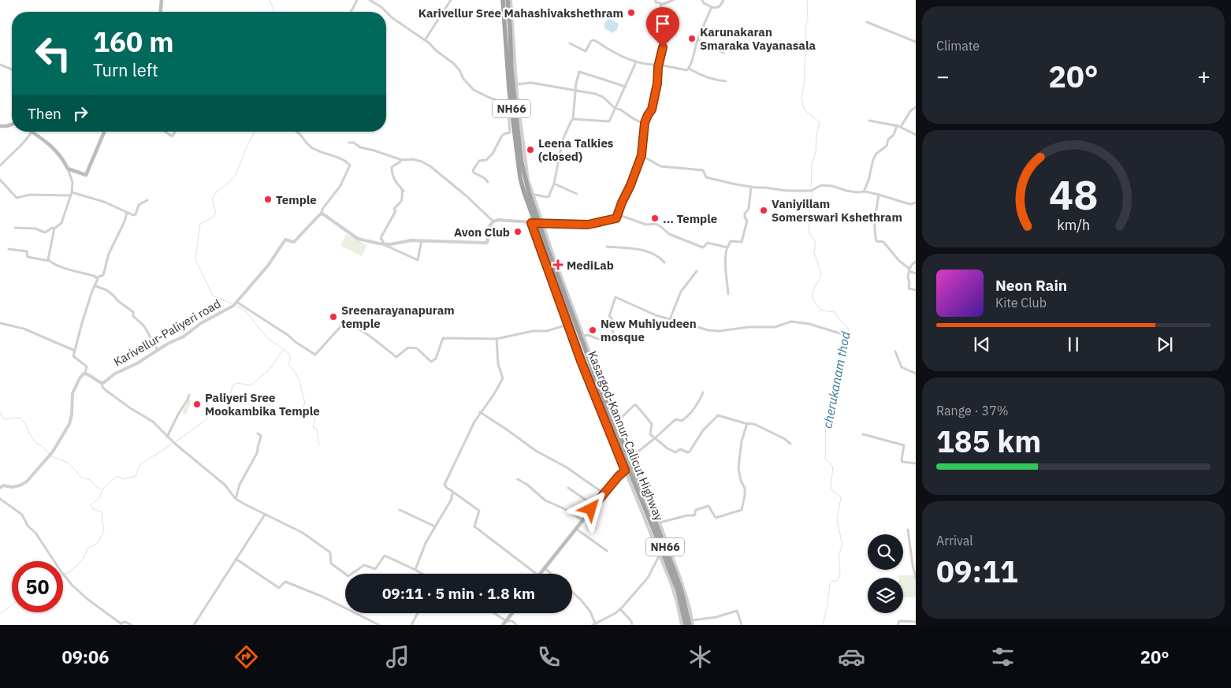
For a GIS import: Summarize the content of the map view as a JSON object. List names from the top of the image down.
{
  "streets": {
    "highway": ["NH66", "Kasargod-Kannur-Calicut Highway"],
    "street": ["Karivellur-Paliyeri road"]
  },
  "water": ["cherukanam thod"],
  "places": {
    "other": [
      "Karivellur Sree Mahashivakshethram",
      "Karunakaran Smaraka Vayanasala",
      "Leena Talkies (closed)",
      "Temple",
      "Vaniyillam Somerswari Kshethram",
      "... Temple",
      "Avon Club",
      "Sreenarayanapuram temple",
      "New Muhiyudeen mosque",
      "Paliyeri Sree Mookambika Temple"
    ],
    "health": ["MediLab"]
  },
  "page": {
    "tile": [
      "Climate",
      ["Range · 37%", "185 km"],
      ["Arrival", "09:11"]
    ],
    "turn": ["160 m", "Turn left"],
    "heat": ["−", "20°", "+"],
    "then": "Then",
    "song": ["Neon Rain", "Kite Club"],
    "limit": "50",
    "trip": "09:11 · 5 min · 1.8 km",
    "tabs": ["09:06", "20°"],
    "gauge": ["48", "km/h"]
  }
}
